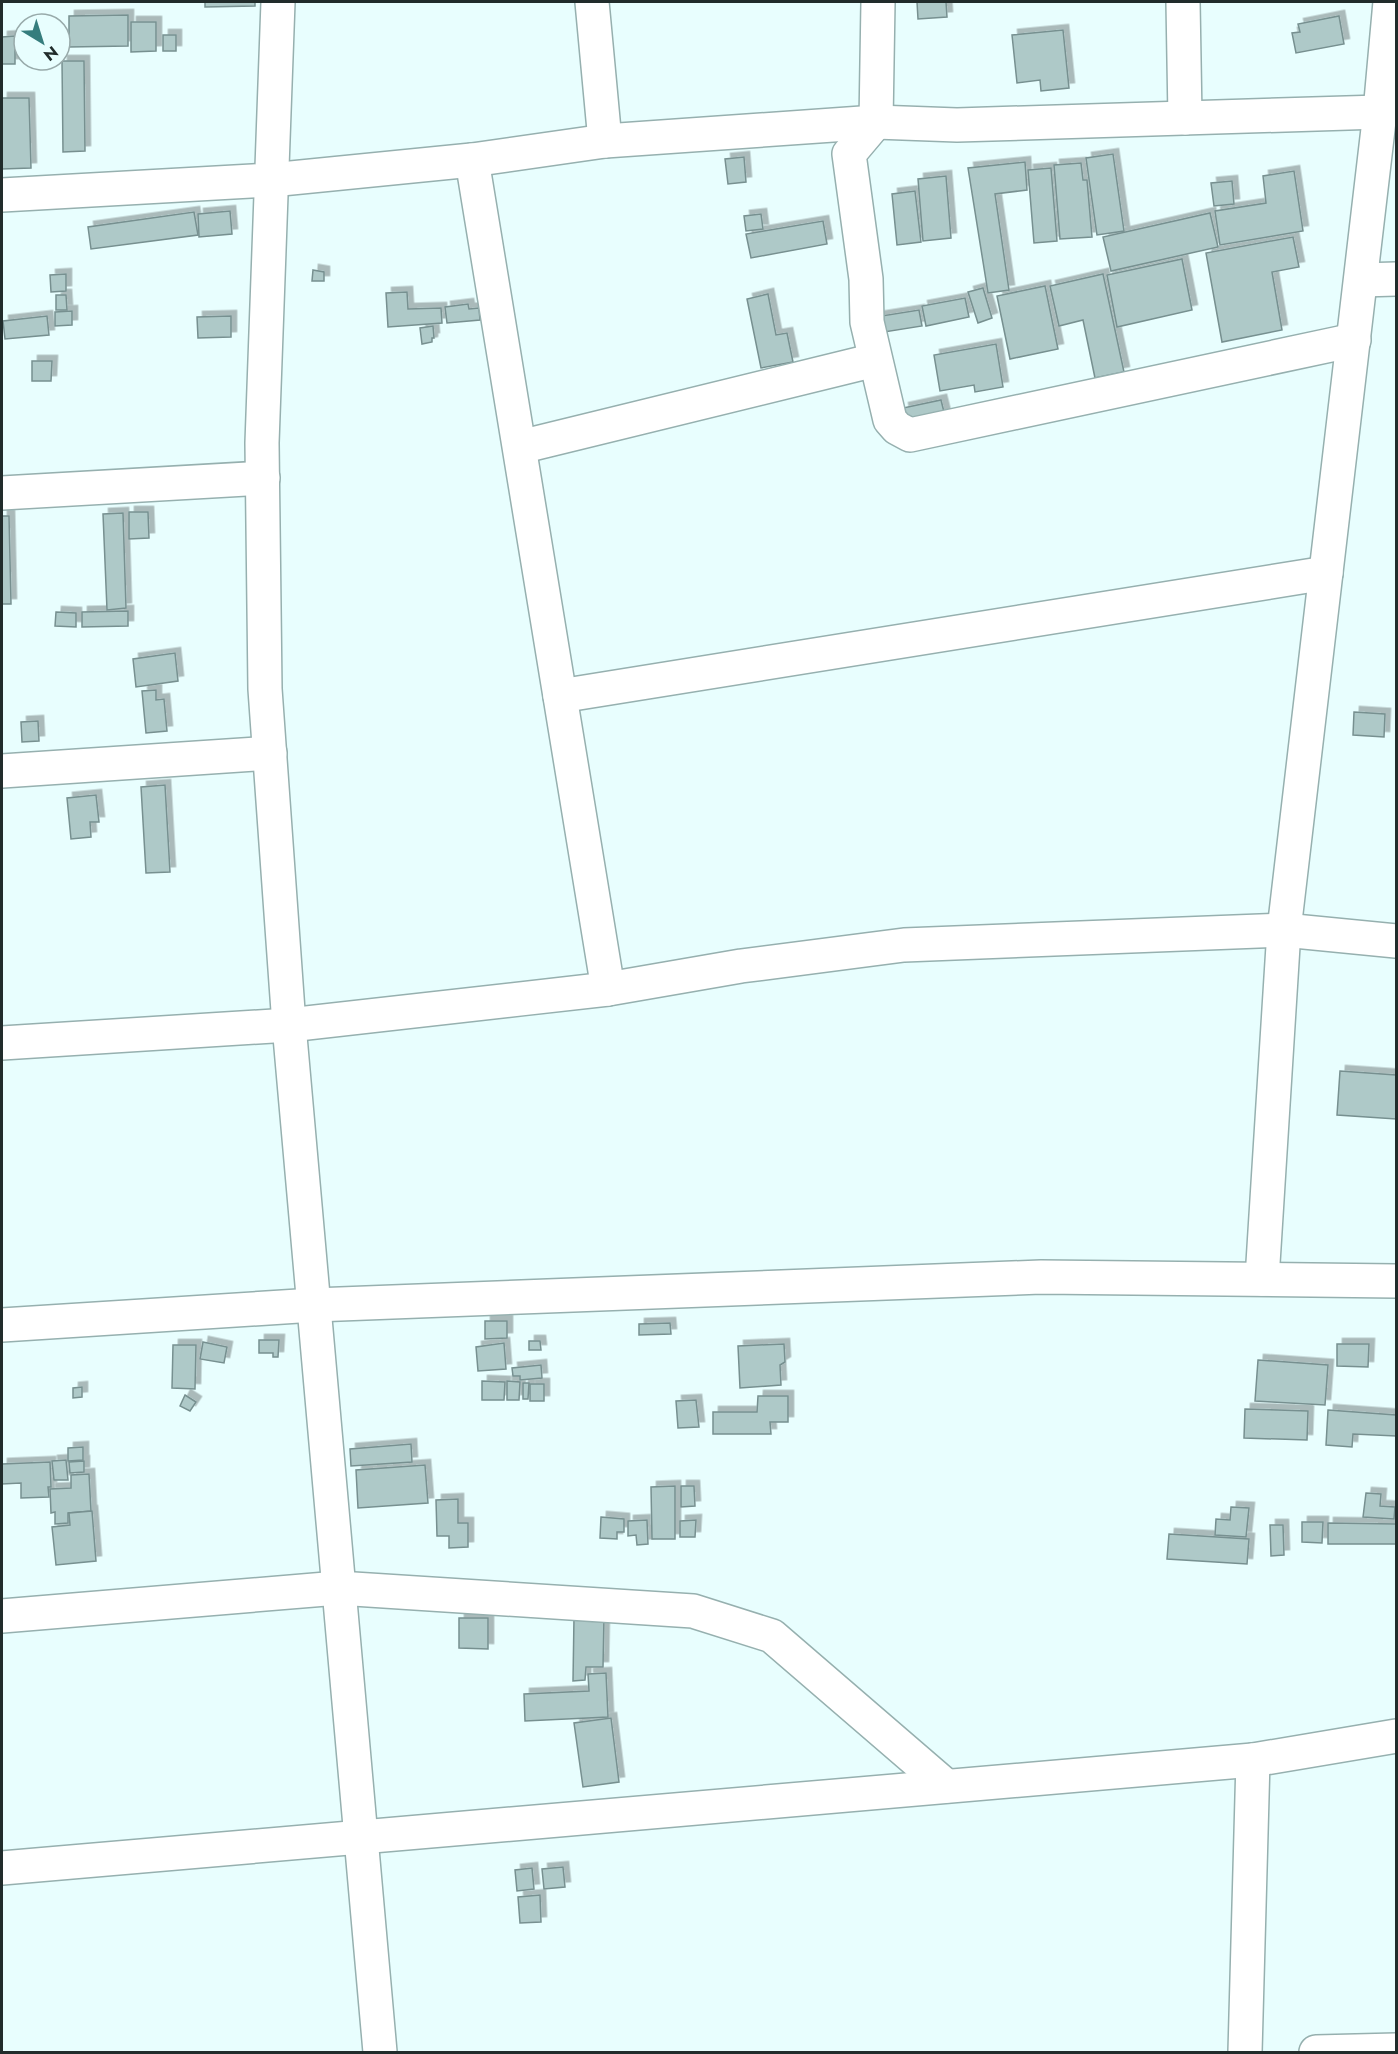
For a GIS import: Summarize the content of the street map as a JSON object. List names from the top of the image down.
{
  "north": "bottom right"
}
